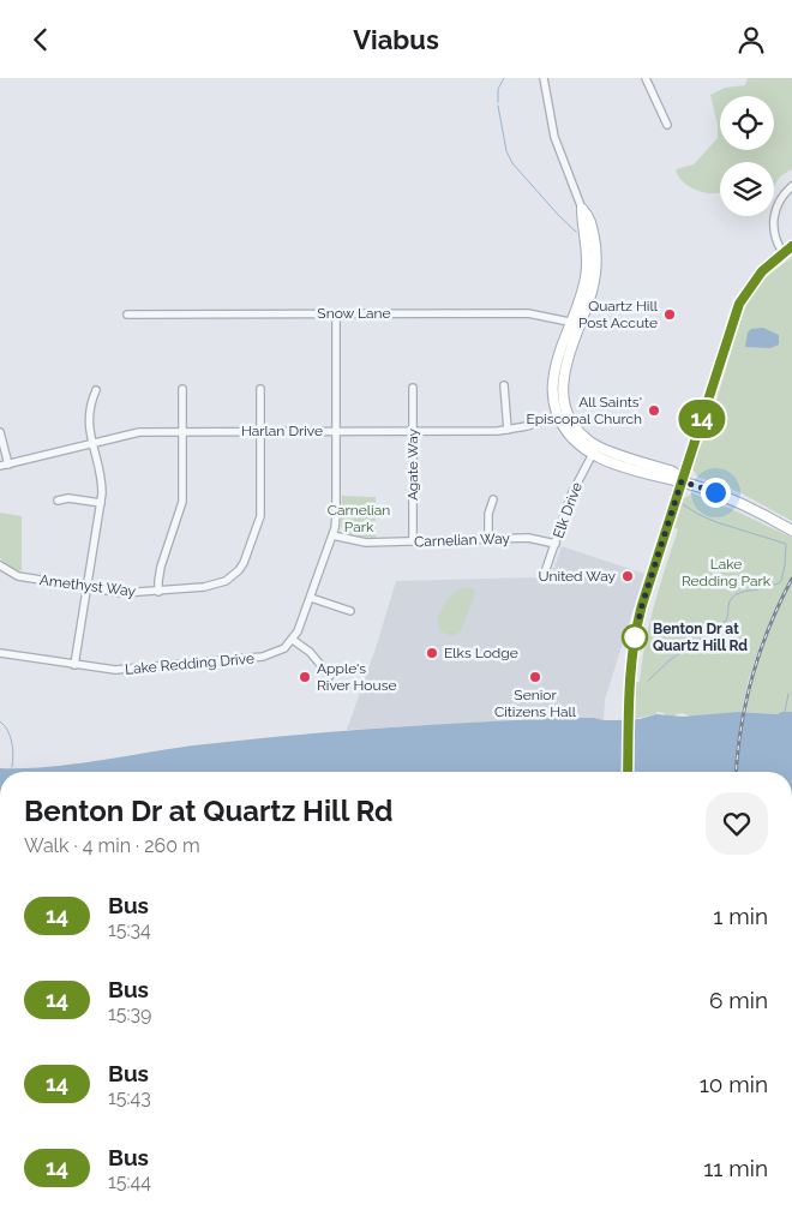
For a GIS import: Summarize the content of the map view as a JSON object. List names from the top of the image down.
{
  "streets": {
    "street": [
      "Snow Lane",
      "Harlan Drive",
      "Agate Way",
      "Elk Drive",
      "Carnelian Way",
      "Amethyst Way",
      "Lake Redding Drive"
    ]
  },
  "crossings": [
    ["Harlan Drive", "Agate Way"],
    ["Harlan Drive", "Amethyst Way"],
    ["Agate Way", "Carnelian Way"],
    ["Elk Drive", "Carnelian Way"]
  ],
  "parks": ["Carnelian Park", "Lake Redding Park"],
  "places": [
    "Quartz Hill Post Accute",
    "All Saints' Episcopal Church",
    "United Way",
    "Benton Dr at Quartz Hill Rd",
    "Elks Lodge",
    "Apple's River House",
    "Senior Citizens Hall"
  ],
  "lines": ["bus line 14"],
  "page": {
    "header": "Viabus",
    "on_map": "14",
    "heading": ["Benton Dr at Quartz Hill Rd", "Walk · 4 min · 260 m"],
    "list": [
      {
        "mark": "14",
        "name": "Bus",
        "note": "15:34",
        "value": "1 min"
      },
      {
        "mark": "14",
        "name": "Bus",
        "note": "15:39",
        "value": "6 min"
      },
      {
        "mark": "14",
        "name": "Bus",
        "note": "15:43",
        "value": "10 min"
      },
      {
        "mark": "14",
        "name": "Bus",
        "note": "15:44",
        "value": "11 min"
      }
    ]
  }
}
